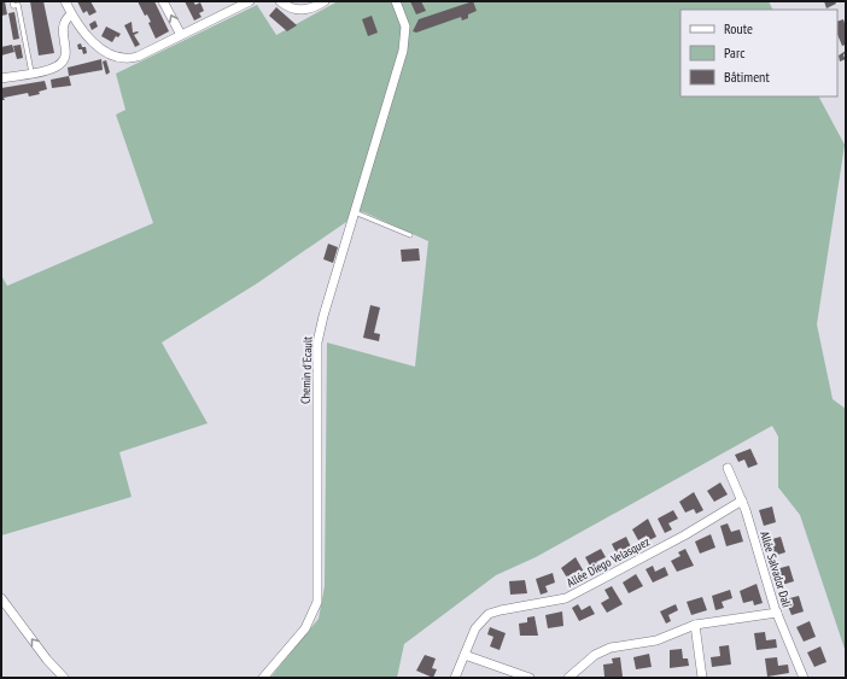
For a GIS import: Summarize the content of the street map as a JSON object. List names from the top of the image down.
{
  "streets": {
    "street": ["Chemin d'Ecault", "Allée Diego Velasquez", "Allée Salvador Dali"]
  },
  "crossings": [
    ["Allée Diego Velasquez", "Allée Salvador Dali"]
  ],
  "legend": ["Route", "Parc", "Bâtiment"]
}
